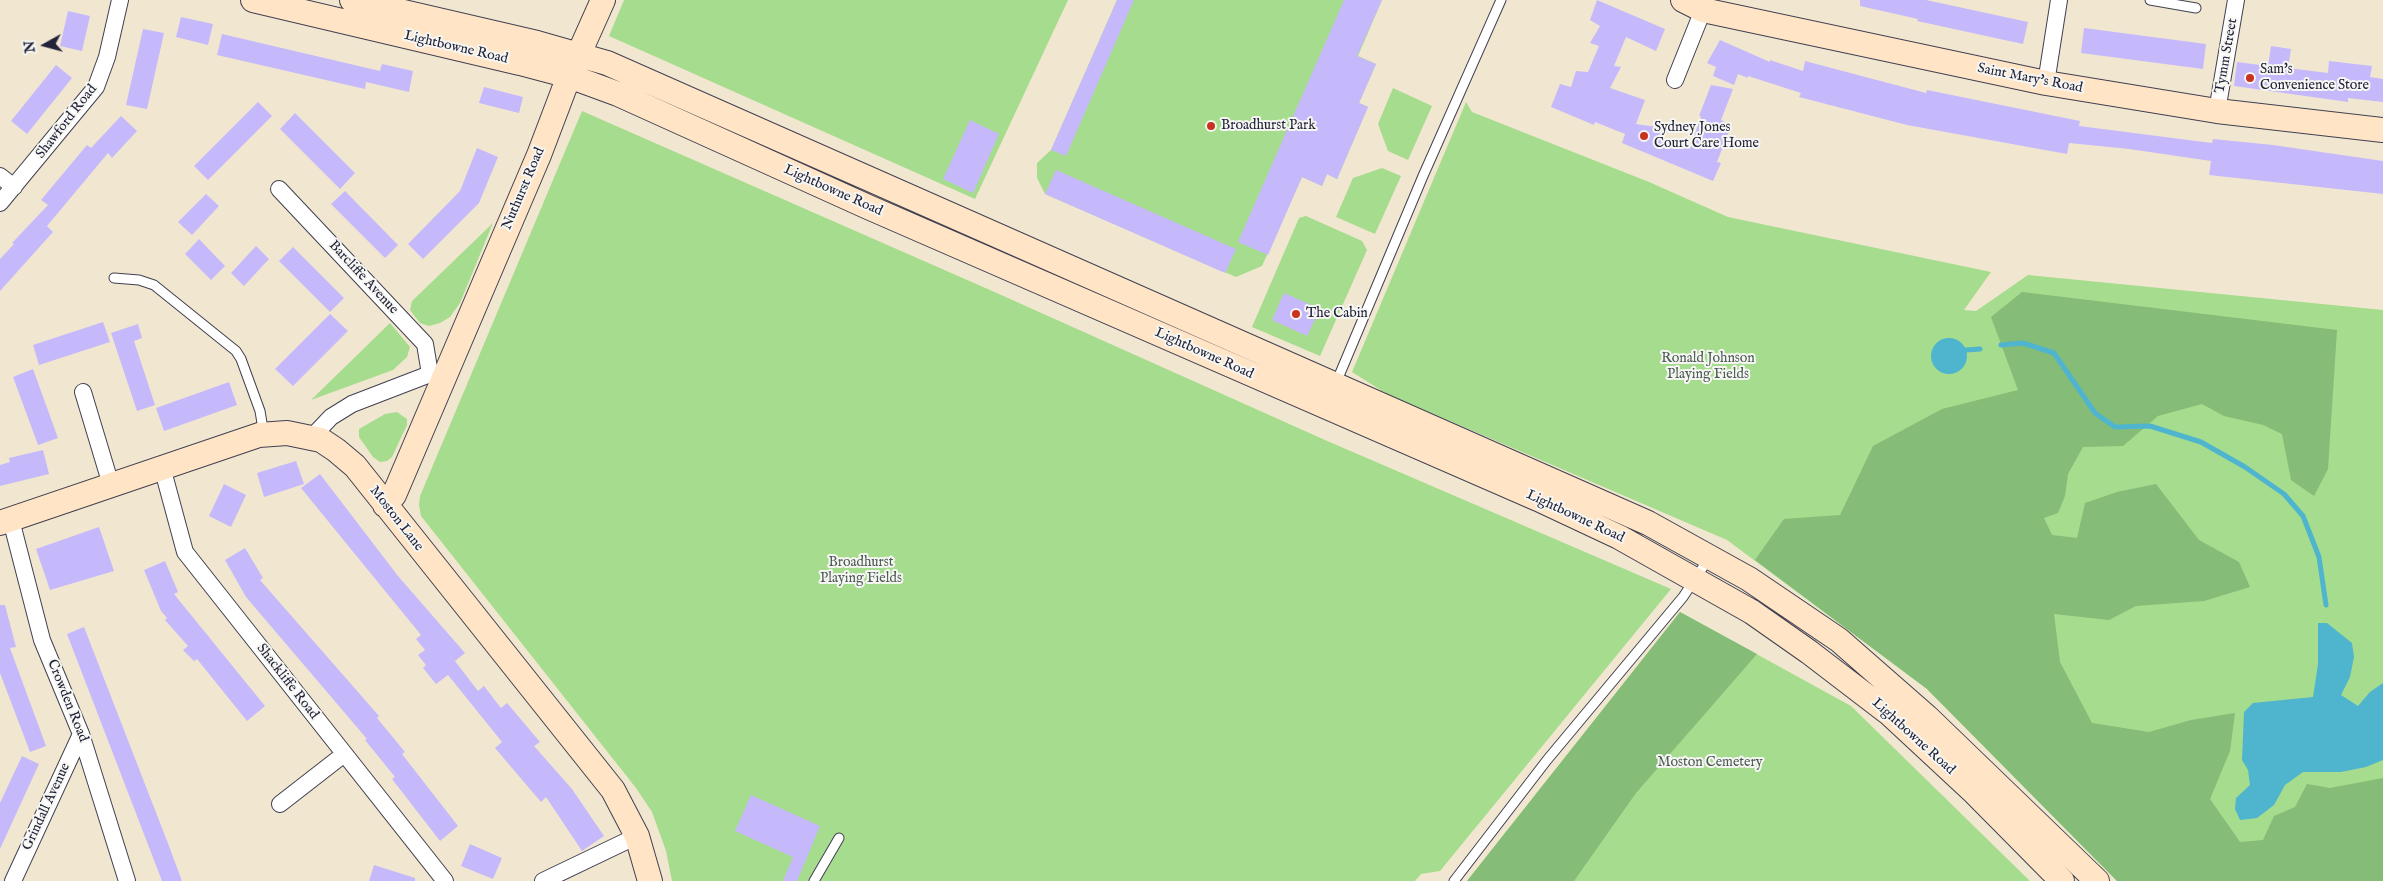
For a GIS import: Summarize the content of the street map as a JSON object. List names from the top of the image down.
{
  "streets": {
    "main road": [
      "Lightbowne Road",
      "Saint Mary's Road",
      "Nuthurst Road",
      "Moston Lane"
    ],
    "street": [
      "Tymm Street",
      "Shawford Road",
      "Barcliffe Avenue",
      "Shackliffe Road",
      "Crowden Road",
      "Grindall Avenue"
    ]
  },
  "crossings": [
    ["Lightbowne Road", "Nuthurst Road"],
    ["Tymm Street", "Saint Mary's Road"],
    ["Nuthurst Road", "Barcliffe Avenue"],
    ["Nuthurst Road", "Moston Lane"],
    ["Moston Lane", "Shackliffe Road"],
    ["Moston Lane", "Crowden Road"],
    ["Crowden Road", "Grindall Avenue"]
  ],
  "parks": ["Ronald Johnson Playing Fields", "Broadhurst Playing Fields", "Moston Cemetery"],
  "places": [
    "Sam's Convenience Store",
    "Broadhurst Park",
    "Sydney Jones Court Care Home",
    "The Cabin"
  ],
  "north": "left"
}
